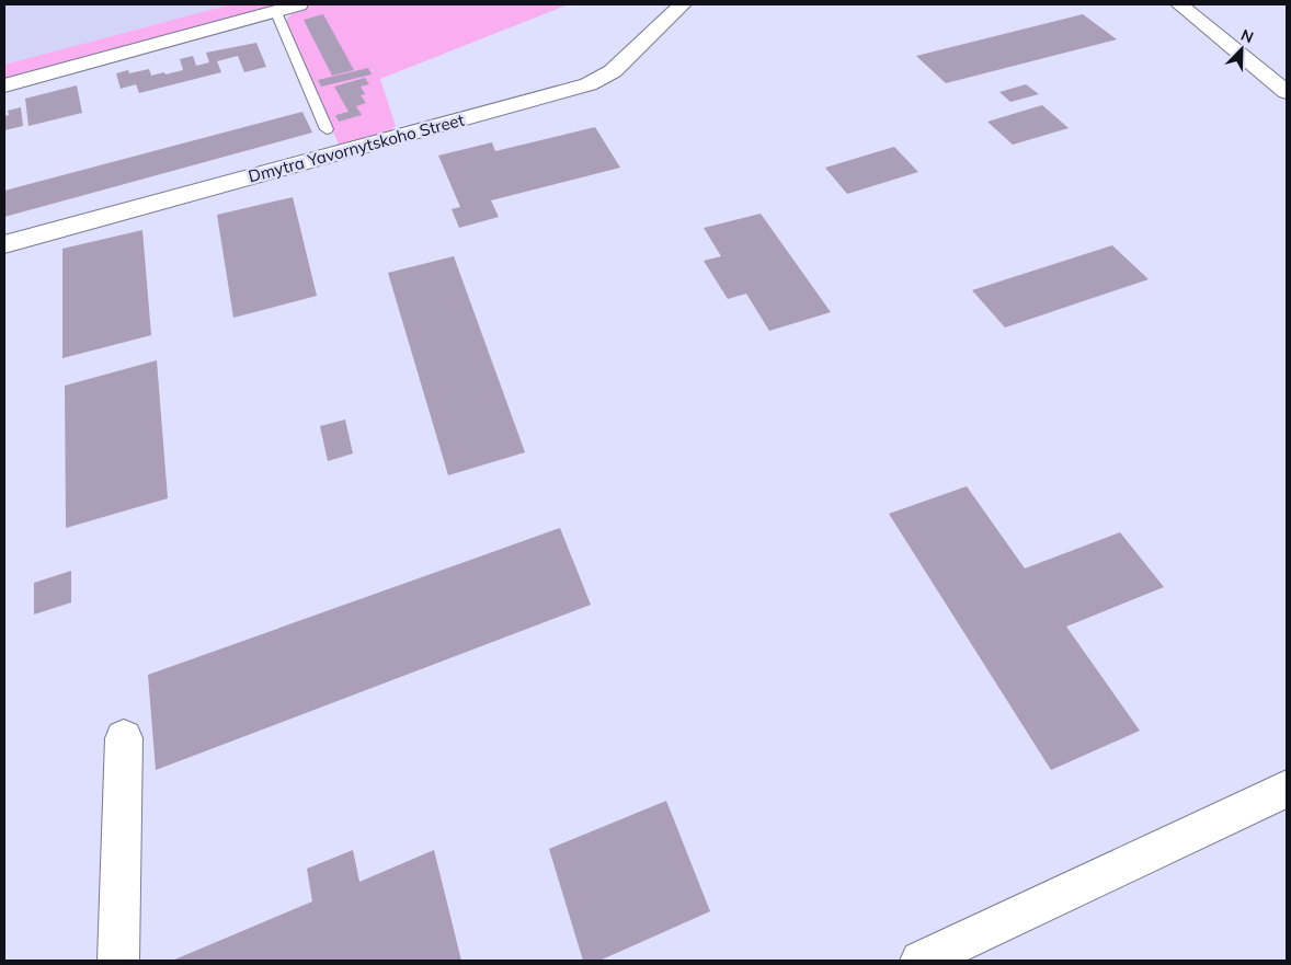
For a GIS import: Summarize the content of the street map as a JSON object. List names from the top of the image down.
{
  "streets": {
    "street": ["Dmytra Yavornytskoho Street"]
  },
  "north": "top right"
}
